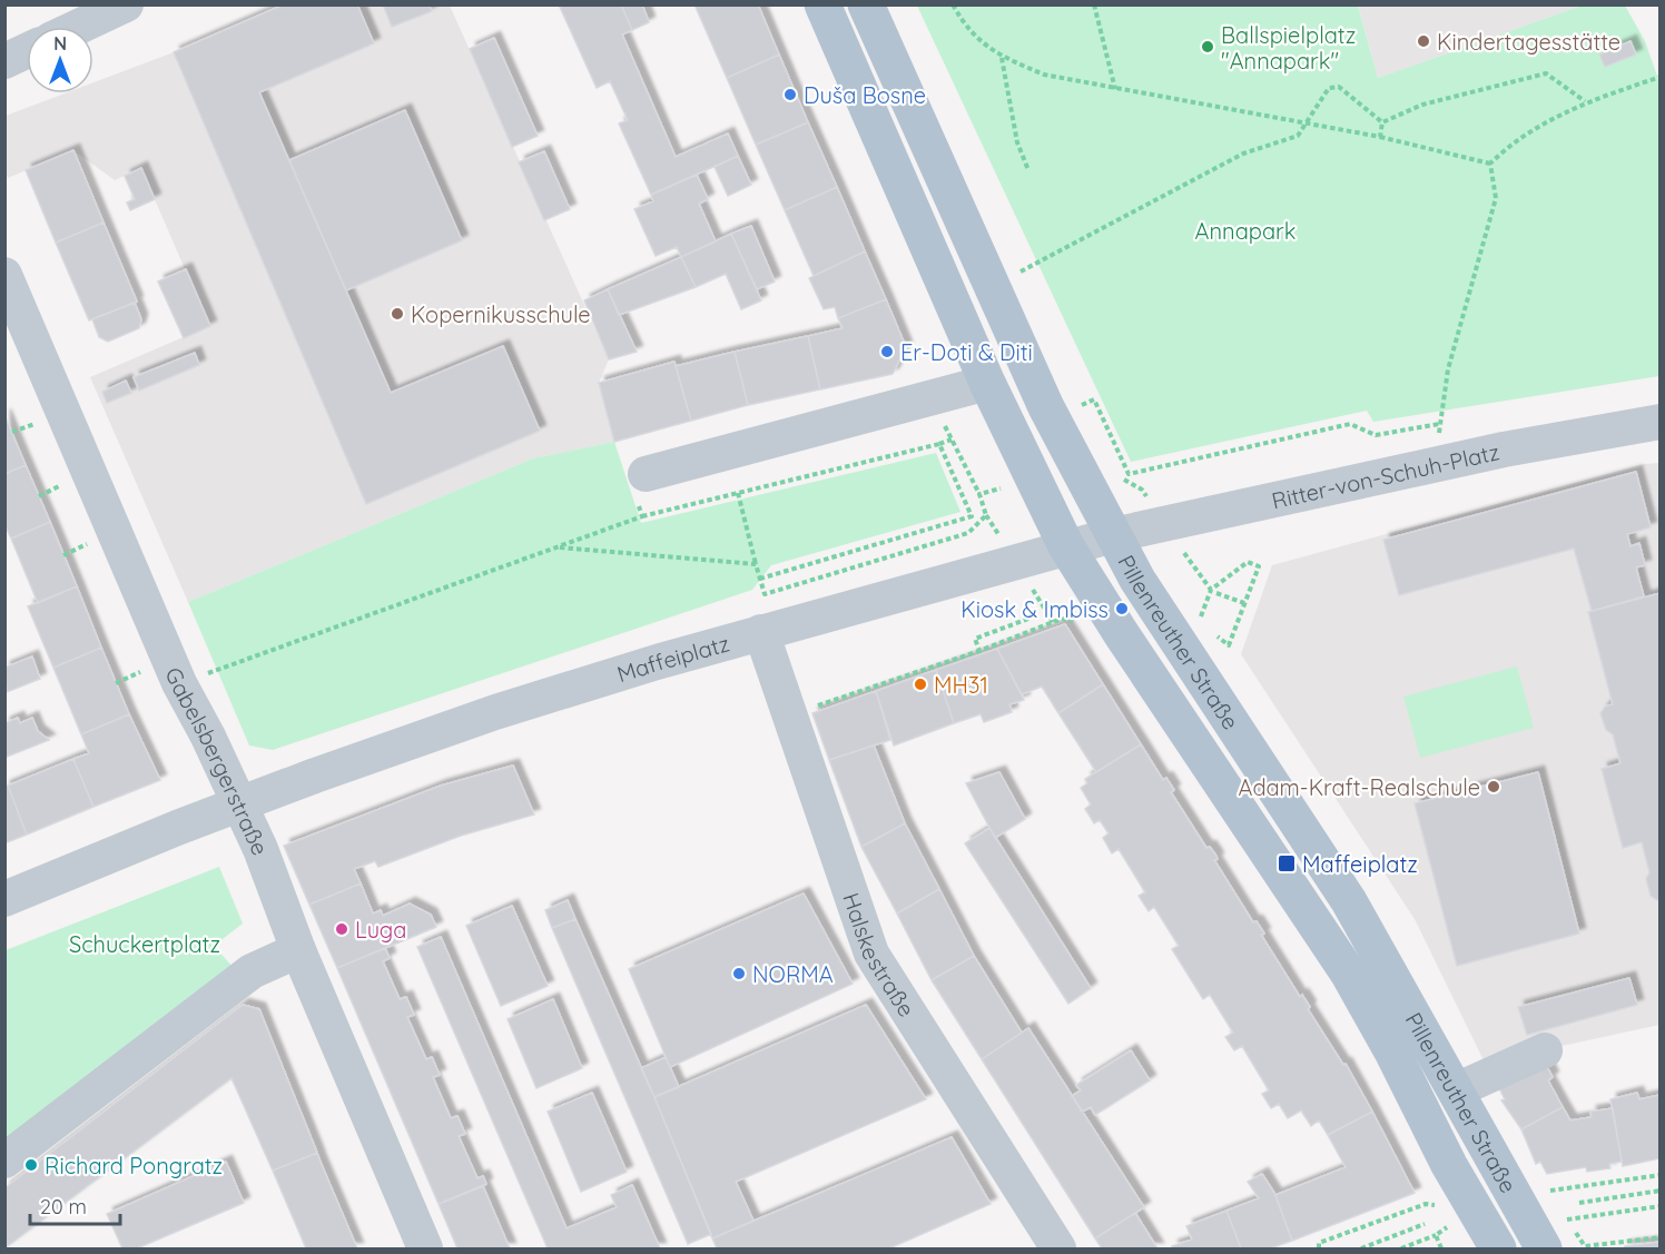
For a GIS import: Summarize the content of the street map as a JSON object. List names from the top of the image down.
{
  "streets": {
    "main road": ["Pillenreuther Straße"],
    "street": [
      "Ritter-von-Schuh-Platz",
      "Maffeiplatz",
      "Gabelsbergerstraße",
      "Halskestraße"
    ]
  },
  "crossings": [
    ["Ritter-von-Schuh-Platz", "Pillenreuther Straße"],
    ["Ritter-von-Schuh-Platz", "Maffeiplatz"],
    ["Pillenreuther Straße", "Maffeiplatz"],
    ["Maffeiplatz", "Gabelsbergerstraße"],
    ["Maffeiplatz", "Halskestraße"]
  ],
  "parks": ["Annapark", "Schuckertplatz"],
  "places": {
    "other": [
      "Kindertagesstätte",
      "Ballspielplatz \"Annapark\"",
      "Duša Bosne",
      "Kopernikusschule",
      "Er-Doti & Diti",
      "Kiosk & Imbiss",
      "MH31",
      "Adam-Kraft-Realschule",
      "Luga",
      "NORMA",
      "Richard Pongratz"
    ],
    "transit": ["Maffeiplatz"]
  },
  "scale_bar": "20 m",
  "north": "top"
}
